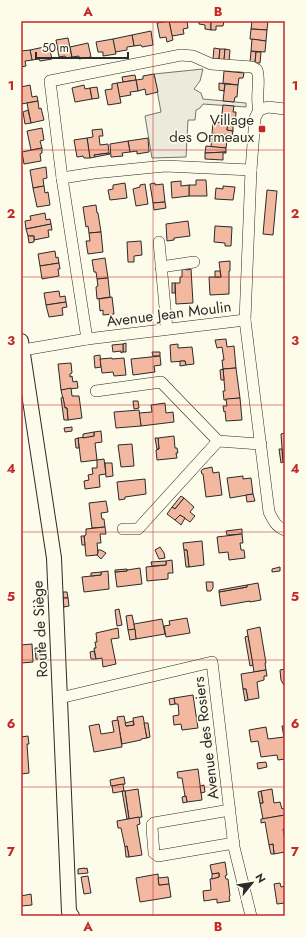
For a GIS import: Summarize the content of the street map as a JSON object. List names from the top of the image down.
{
  "streets": {
    "street": ["Avenue Jean Moulin", "Route de Siège", "Avenue des Rosiers"]
  },
  "crossings": [
    ["Avenue Jean Moulin", "Route de Siège"],
    ["Route de Siège", "Avenue des Rosiers"]
  ],
  "places": {
    "transit": ["Village des Ormeaux"]
  },
  "scale_bar": "50 m",
  "north": "top right",
  "grid": {
    "columns": ["A", "B"],
    "rows": [
      "1",
      "2",
      "3",
      "4",
      "5",
      "6",
      "7"
    ]
  }
}
